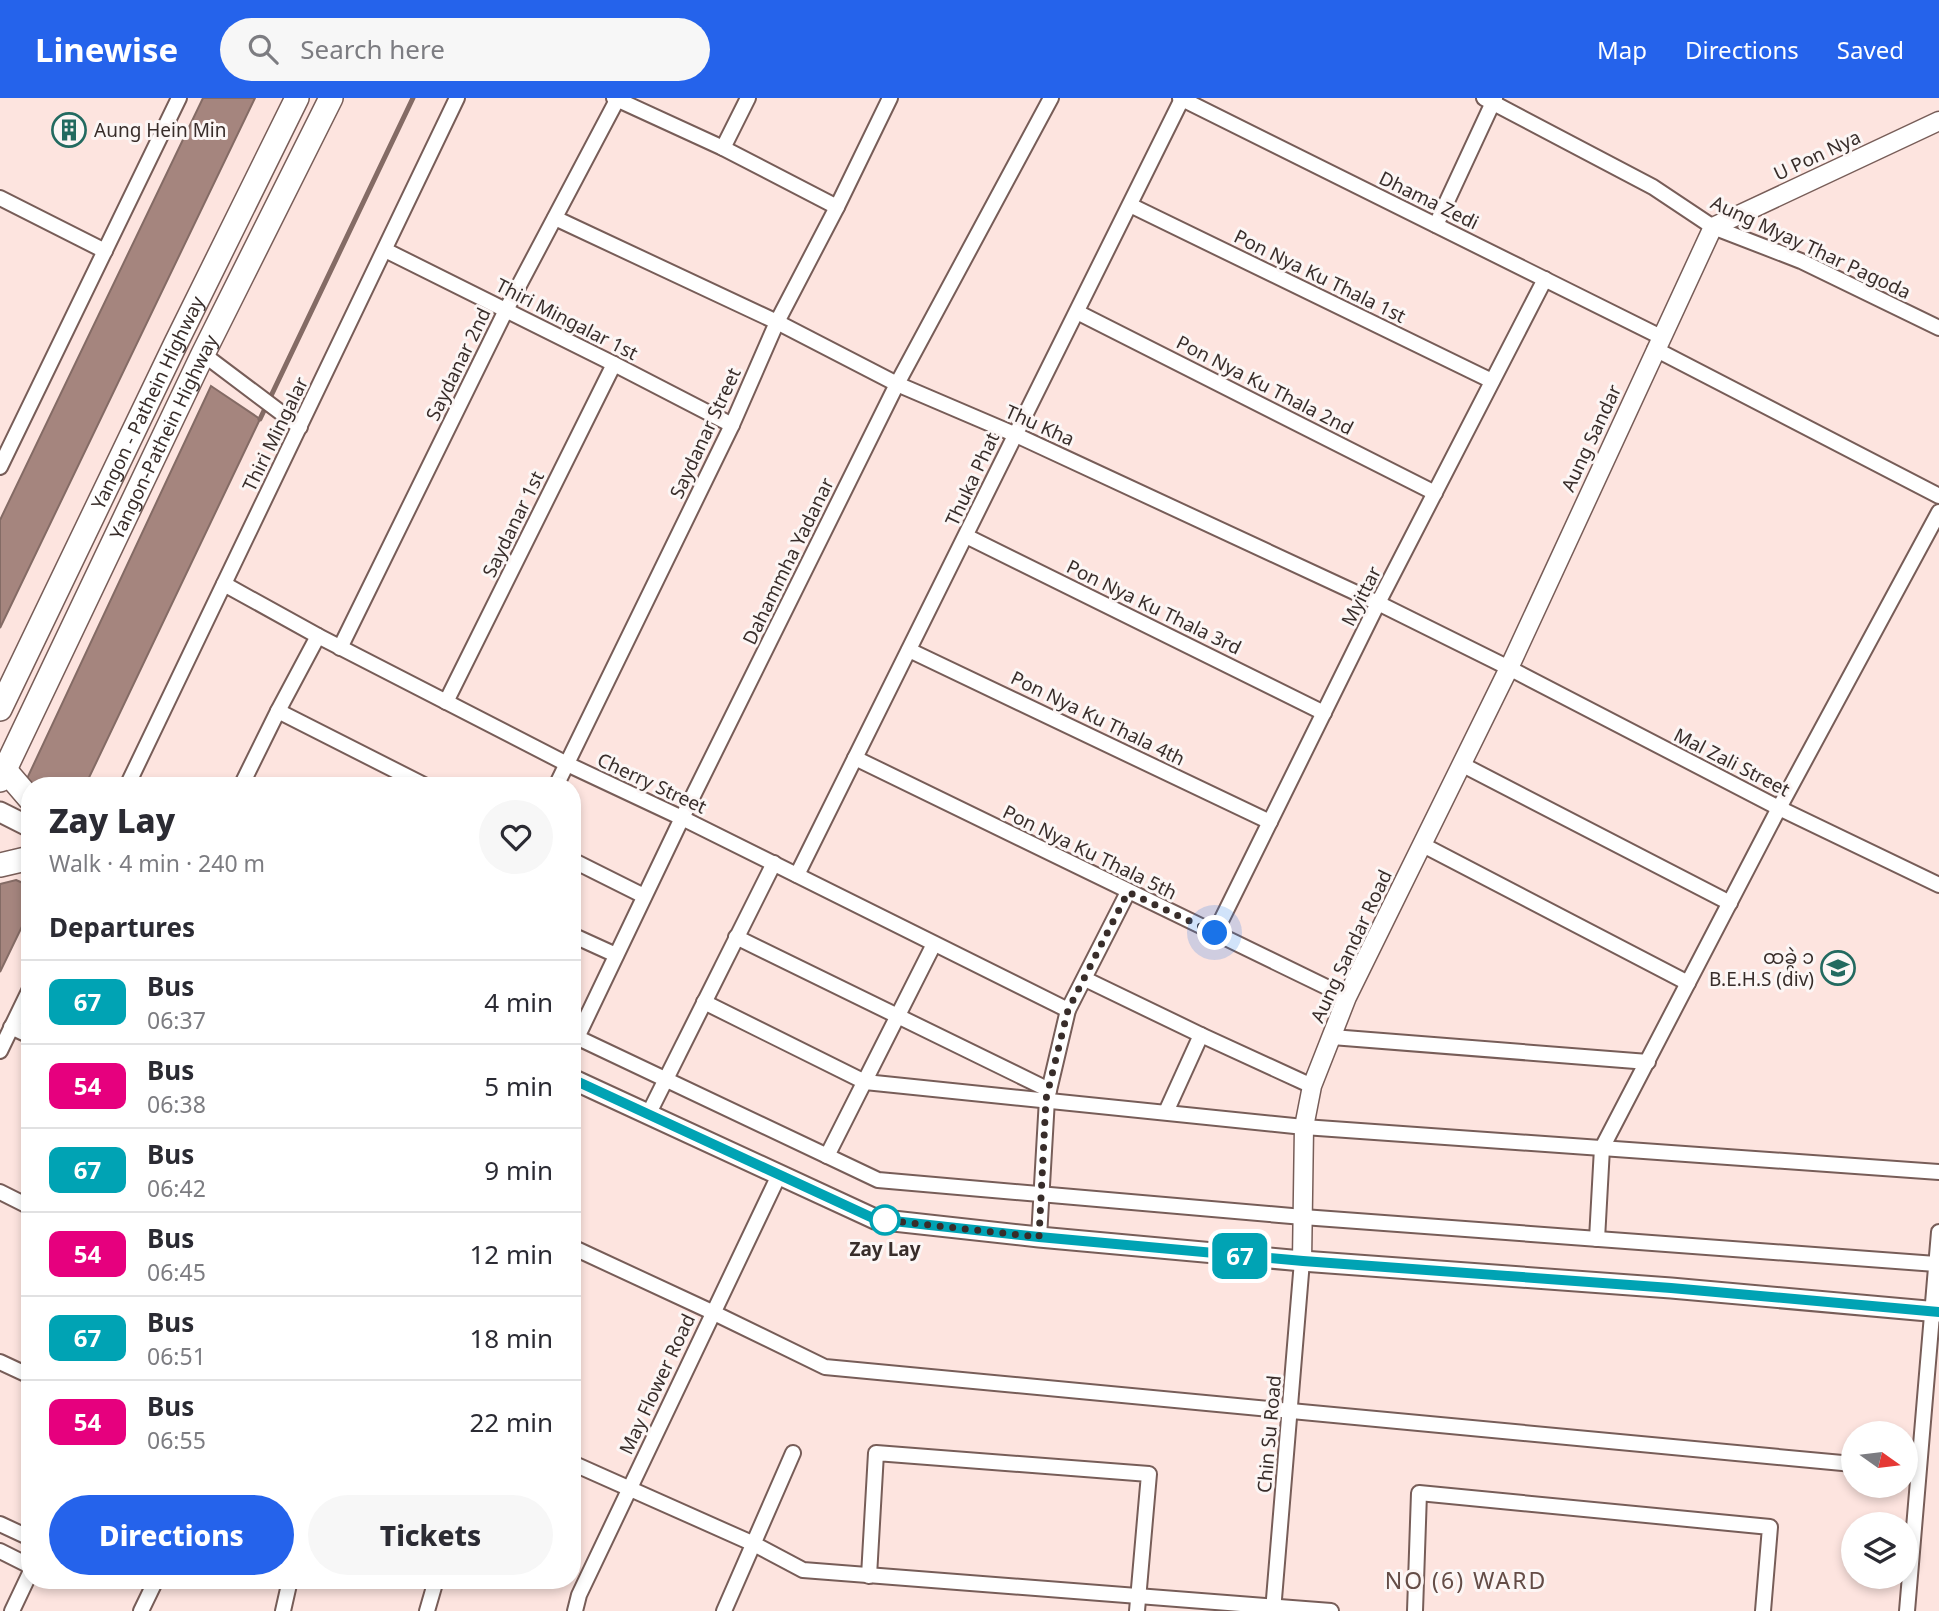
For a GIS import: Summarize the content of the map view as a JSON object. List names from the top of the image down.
{
  "streets": {
    "main road": ["Yangon - Pathein Highway", "Yangon-Pathein Highway"],
    "street": [
      "U Pon Nya",
      "Dhama Zedi",
      "Aung Myay Thar Pagoda",
      "Pon Nya Ku Thala 1st",
      "Thiri Mingalar 1st",
      "Saydanar 2nd",
      "Pon Nya Ku Thala 2nd",
      "Thu Kha",
      "Saydanar Street",
      "Thiri Mingalar",
      "Aung Sandar",
      "Thuka Phat",
      "Saydanar 1st",
      "Dahammha Yadanar",
      "Myittar",
      "Pon Nya Ku Thala 3rd",
      "Pon Nya Ku Thala 4th",
      "Mal Zali Street",
      "Cherry Street",
      "Pon Nya Ku Thala 5th",
      "Aung Sandar Road",
      "May Flower Road",
      "Chin Su Road"
    ]
  },
  "crossings": [
    ["U Pon Nya", "Aung Myay Thar Pagoda"],
    ["U Pon Nya", "Aung Sandar"],
    ["Dhama Zedi", "Aung Sandar"],
    ["Dhama Zedi", "Thuka Phat"],
    ["Dhama Zedi", "Myittar"],
    ["Aung Myay Thar Pagoda", "Aung Sandar"],
    ["Pon Nya Ku Thala 1st", "Thuka Phat"],
    ["Pon Nya Ku Thala 1st", "Myittar"],
    ["Thiri Mingalar 1st", "Saydanar 2nd"],
    ["Thiri Mingalar 1st", "Saydanar Street"],
    ["Thiri Mingalar 1st", "Thiri Mingalar"],
    ["Thiri Mingalar 1st", "Saydanar 1st"],
    ["Saydanar 2nd", "Thu Kha"],
    ["Saydanar 2nd", "Cherry Street"],
    ["Pon Nya Ku Thala 2nd", "Thuka Phat"],
    ["Pon Nya Ku Thala 2nd", "Myittar"],
    ["Thu Kha", "Saydanar Street"],
    ["Thu Kha", "Aung Sandar"],
    ["Thu Kha", "Thuka Phat"],
    ["Thu Kha", "Dahammha Yadanar"],
    ["Thu Kha", "Myittar"],
    ["Thu Kha", "Mal Zali Street"],
    ["Thu Kha", "Aung Sandar Road"],
    ["Saydanar Street", "Cherry Street"],
    ["Thiri Mingalar", "Cherry Street"],
    ["Aung Sandar", "Mal Zali Street"],
    ["Aung Sandar", "Aung Sandar Road"],
    ["Thuka Phat", "Pon Nya Ku Thala 3rd"],
    ["Thuka Phat", "Pon Nya Ku Thala 4th"],
    ["Thuka Phat", "Cherry Street"],
    ["Thuka Phat", "Pon Nya Ku Thala 5th"],
    ["Saydanar 1st", "Cherry Street"],
    ["Dahammha Yadanar", "Cherry Street"],
    ["Myittar", "Pon Nya Ku Thala 3rd"],
    ["Myittar", "Pon Nya Ku Thala 4th"],
    ["Myittar", "Pon Nya Ku Thala 5th"],
    ["Mal Zali Street", "Aung Sandar Road"],
    ["Pon Nya Ku Thala 5th", "Aung Sandar Road"],
    ["Aung Sandar Road", "Chin Su Road"]
  ],
  "districts": ["NO (6) WARD"],
  "places": {
    "building": ["Aung Hein Min"],
    "school or university": ["ထခွဲ ၁ B.E.H.S (div)"],
    "other": ["Zay Lay"]
  },
  "lines": ["bus line 67"],
  "north": "right",
  "page": {
    "header": "Linewise",
    "search": "Search here",
    "nav": ["Map", "Directions", "Saved"],
    "on_map": "67",
    "heading": [
      ["Zay Lay", "Walk · 4 min · 240 m"],
      "Departures"
    ],
    "list": [
      {
        "mark": "67",
        "name": "Bus",
        "note": "06:37",
        "value": "4 min"
      },
      {
        "mark": "54",
        "name": "Bus",
        "note": "06:38",
        "value": "5 min"
      },
      {
        "mark": "67",
        "name": "Bus",
        "note": "06:42",
        "value": "9 min"
      },
      {
        "mark": "54",
        "name": "Bus",
        "note": "06:45",
        "value": "12 min"
      },
      {
        "mark": "67",
        "name": "Bus",
        "note": "06:51",
        "value": "18 min"
      },
      {
        "mark": "54",
        "name": "Bus",
        "note": "06:55",
        "value": "22 min"
      }
    ],
    "buttons": ["Directions", "Tickets"]
  }
}
